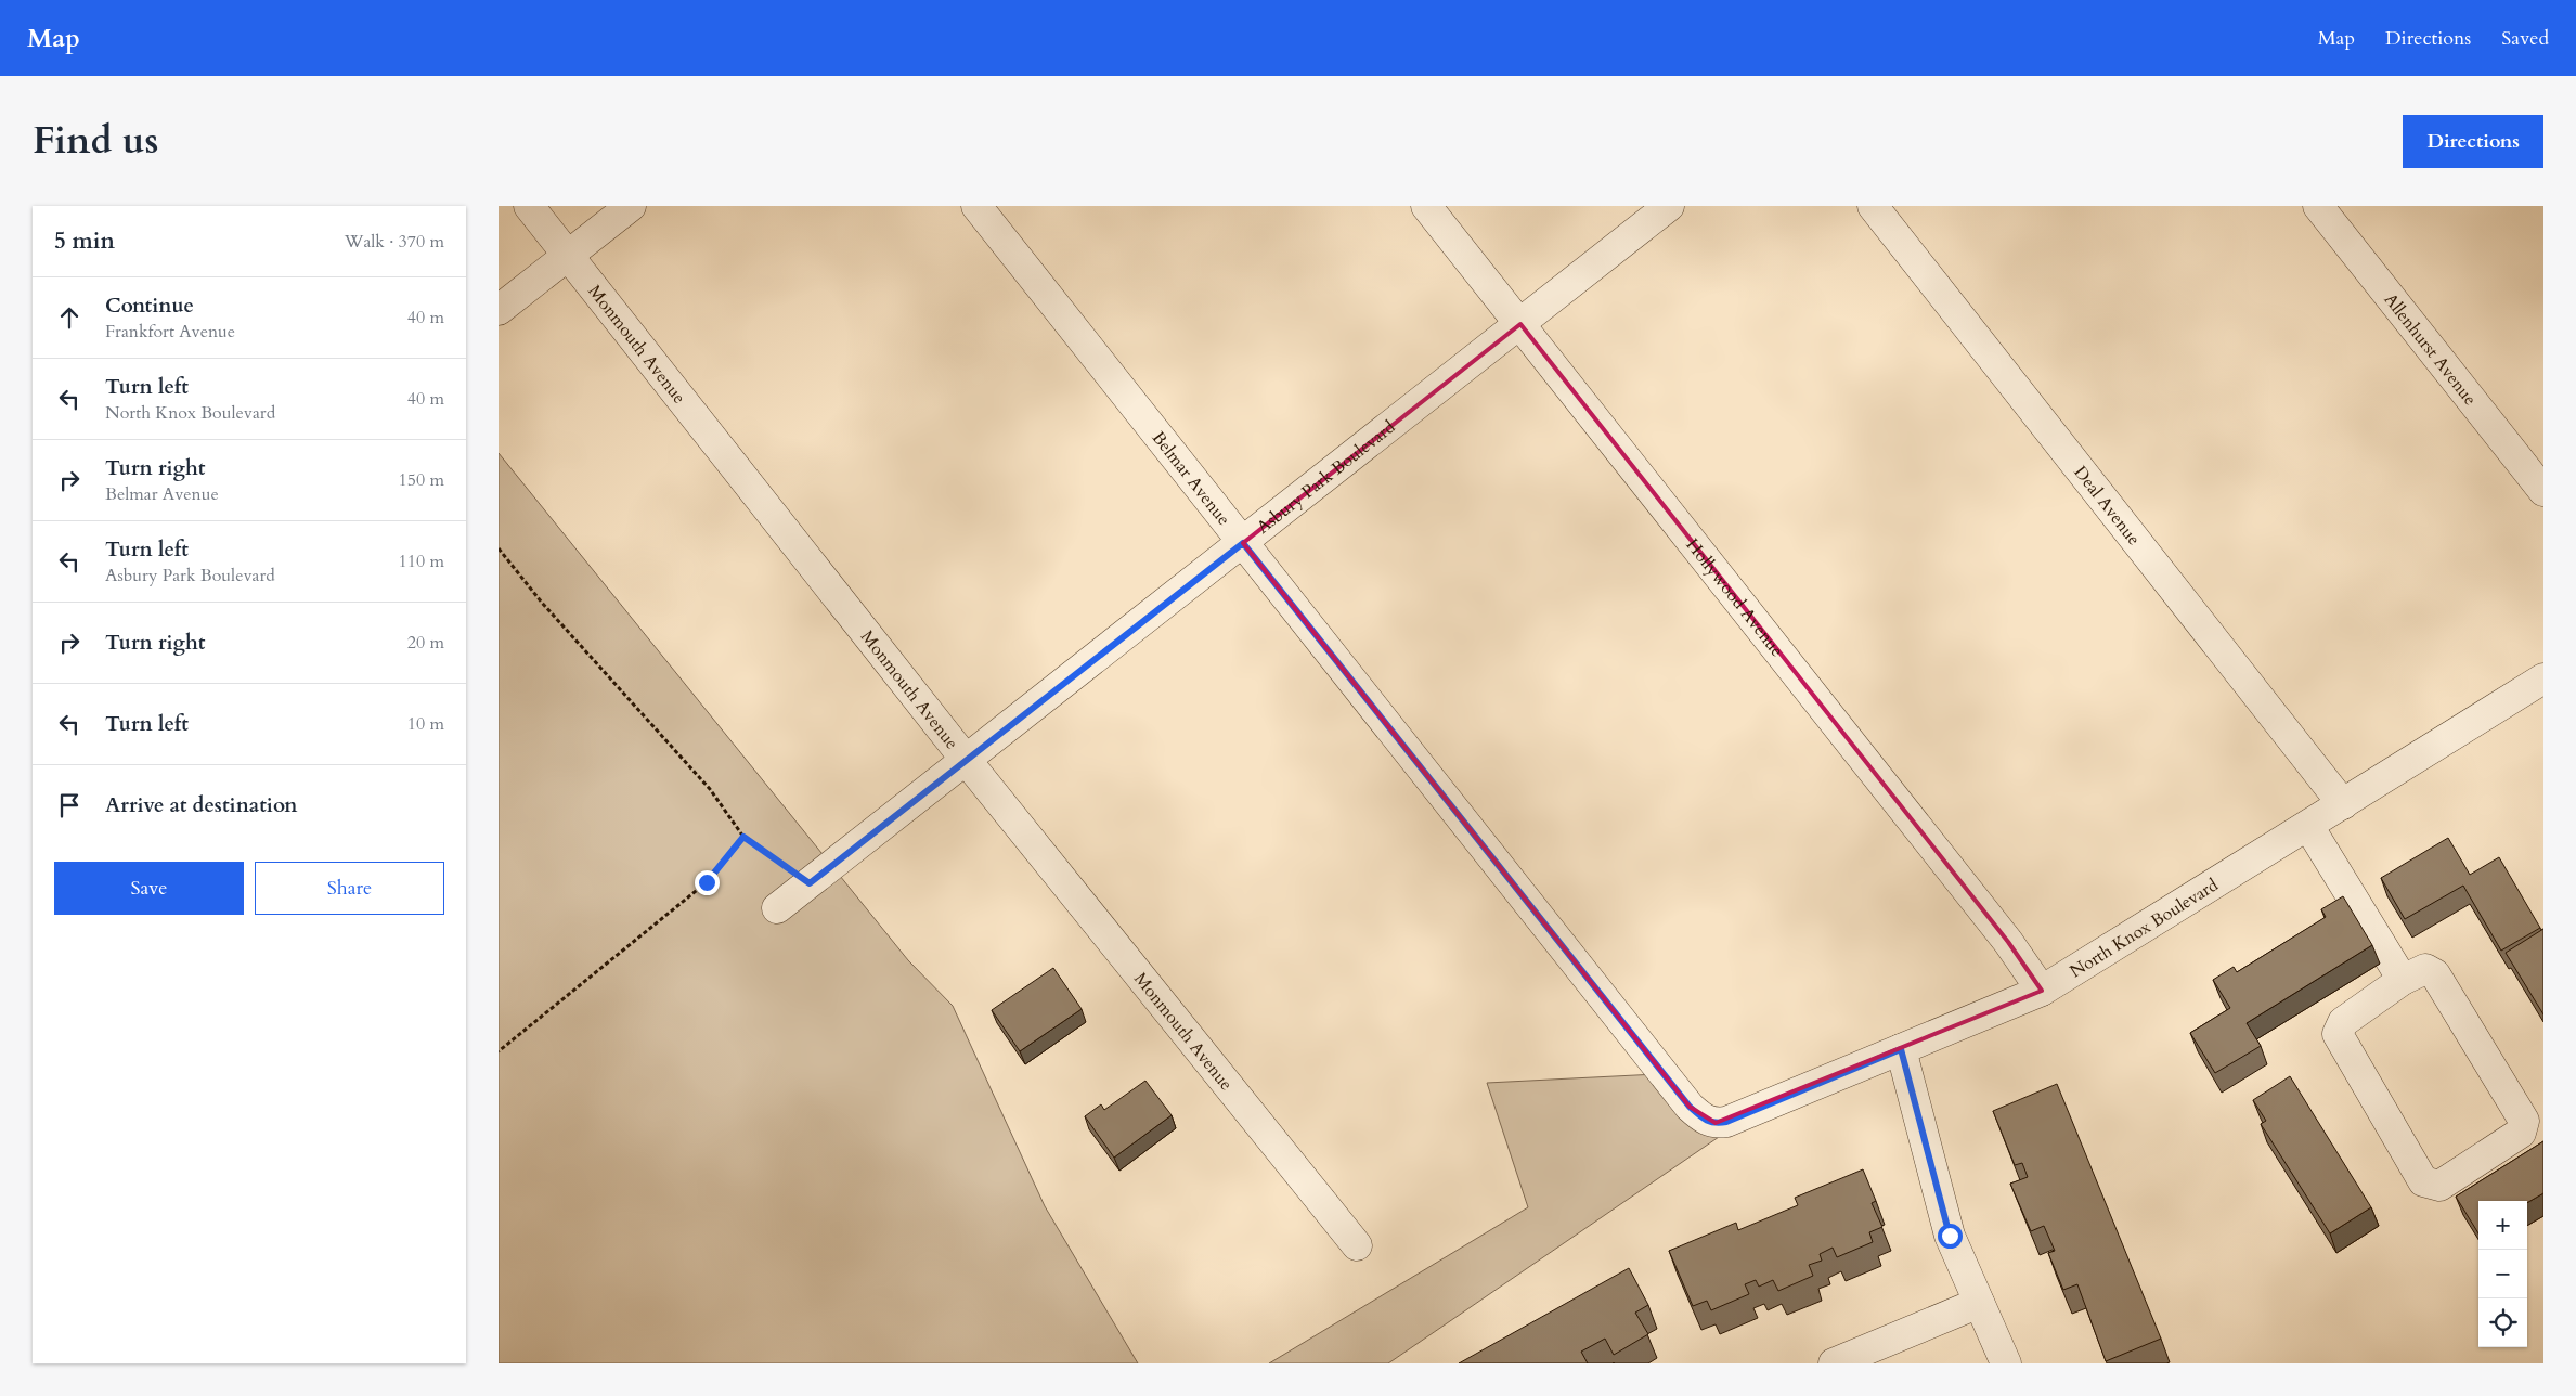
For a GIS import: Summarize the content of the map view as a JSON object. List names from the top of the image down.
{
  "streets": {
    "street": [
      "Monmouth Avenue",
      "Allenhurst Avenue",
      "Belmar Avenue",
      "Asbury Park Boulevard",
      "Deal Avenue",
      "Hollywood Avenue",
      "North Knox Boulevard"
    ]
  },
  "crossings": [
    ["Monmouth Avenue", "Asbury Park Boulevard"],
    ["Belmar Avenue", "Asbury Park Boulevard"],
    ["Belmar Avenue", "North Knox Boulevard"],
    ["Asbury Park Boulevard", "Hollywood Avenue"],
    ["Deal Avenue", "North Knox Boulevard"],
    ["Hollywood Avenue", "North Knox Boulevard"]
  ],
  "page": {
    "header": "Map",
    "nav": ["Map", "Directions", "Saved"],
    "title": "Find us",
    "buttons": [
      "Directions",
      ["Save", "Share"]
    ],
    "heading": ["5 min", "Walk · 370 m"],
    "list": [
      ["Continue", "Frankfort Avenue", "40 m"],
      ["Turn left", "North Knox Boulevard", "40 m"],
      ["Turn right", "Belmar Avenue", "150 m"],
      ["Turn left", "Asbury Park Boulevard", "110 m"],
      ["Turn right", "20 m"],
      ["Turn left", "10 m"],
      "Arrive at destination"
    ],
    "map_buttons": ["+", "−"]
  }
}
